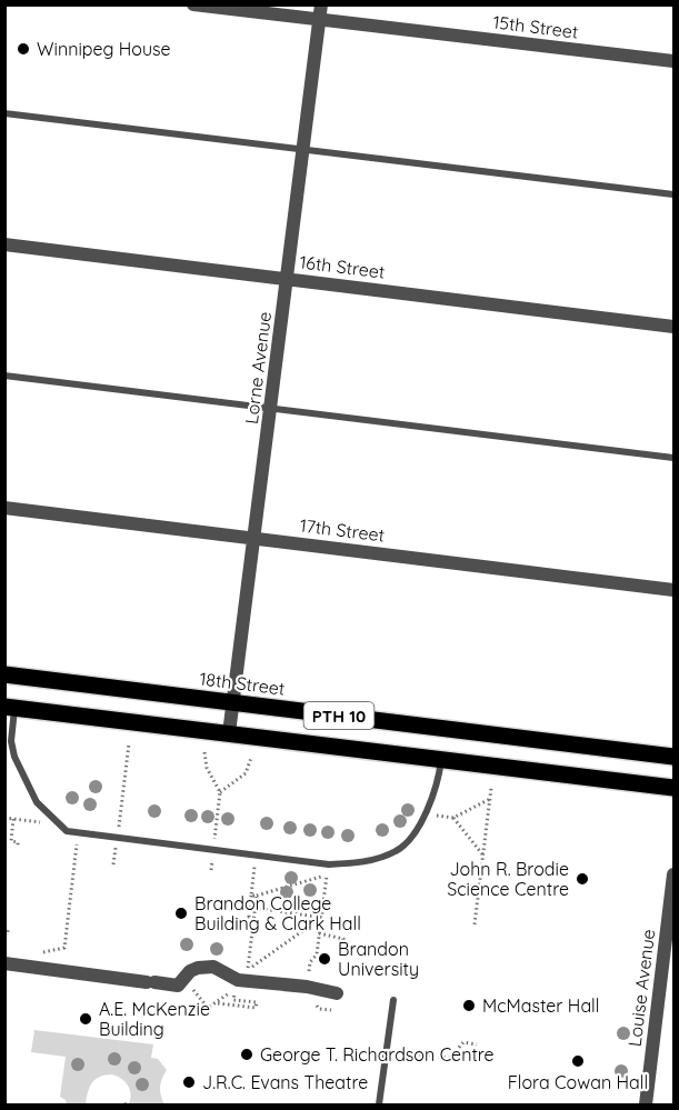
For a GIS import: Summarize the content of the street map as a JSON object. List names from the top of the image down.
{
  "streets": {
    "main road": ["18th Street", "PTH 10"],
    "street": [
      "15th Street",
      "16th Street",
      "Lorne Avenue",
      "17th Street",
      "Louise Avenue"
    ]
  },
  "crossings": [
    ["15th Street", "Lorne Avenue"],
    ["16th Street", "Lorne Avenue"],
    ["Lorne Avenue", "17th Street"],
    ["Lorne Avenue", "18th Street"],
    ["Lorne Avenue", "PTH 10"]
  ],
  "places": [
    "Winnipeg House",
    "John R. Brodie Science Centre",
    "Brandon College Building & Clark Hall",
    "Brandon University",
    "McMaster Hall",
    "A.E. McKenzie Building",
    "George T. Richardson Centre",
    "Flora Cowan Hall",
    "J.R.C. Evans Theatre"
  ]
}
